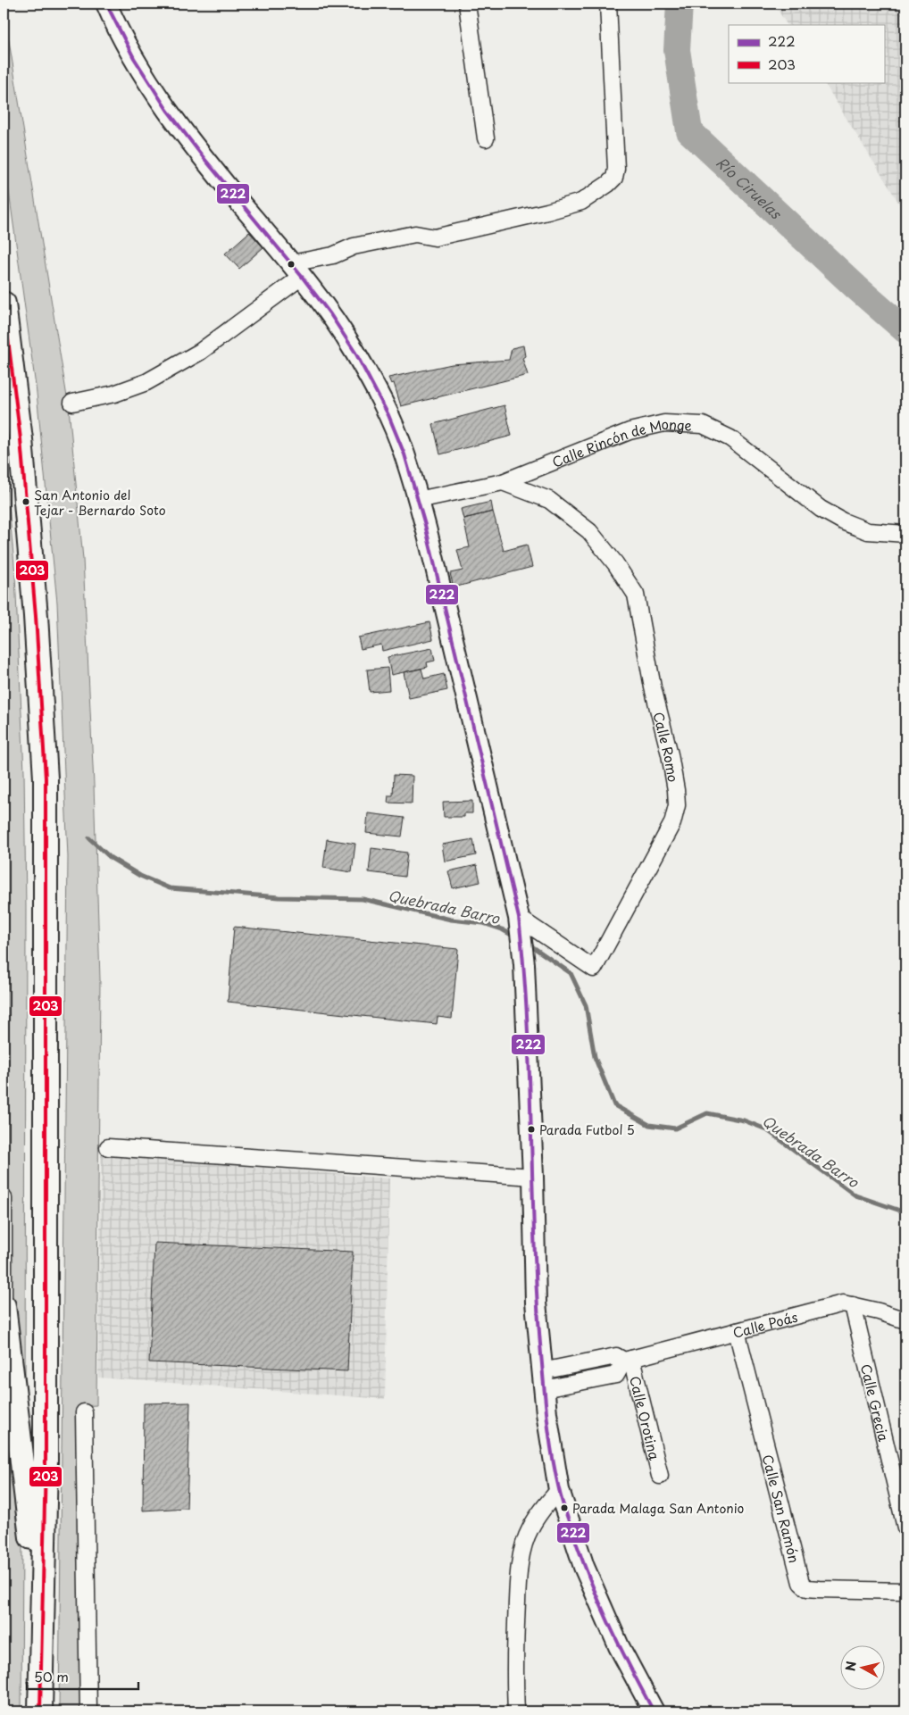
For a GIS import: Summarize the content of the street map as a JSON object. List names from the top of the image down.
{
  "streets": {
    "street": [
      "Calle Rincón de Monge",
      "Calle Romo",
      "Calle Poás",
      "Calle Grecia",
      "Calle Orotina",
      "Calle San Ramón"
    ]
  },
  "crossings": [
    ["Calle Rincón de Monge", "Calle Romo"],
    ["Calle Poás", "Calle Grecia"],
    ["Calle Poás", "Calle Orotina"],
    ["Calle Poás", "Calle San Ramón"]
  ],
  "water": ["Río Ciruelas", "Quebrada Barro"],
  "places": ["San Antonio del Tejar - Bernardo Soto", "Parada Futbol 5", "Parada Malaga San Antonio"],
  "lines": ["transit line 222", "transit line 203"],
  "legend": ["222", "203"],
  "scale_bar": "50 m",
  "north": "left"
}
